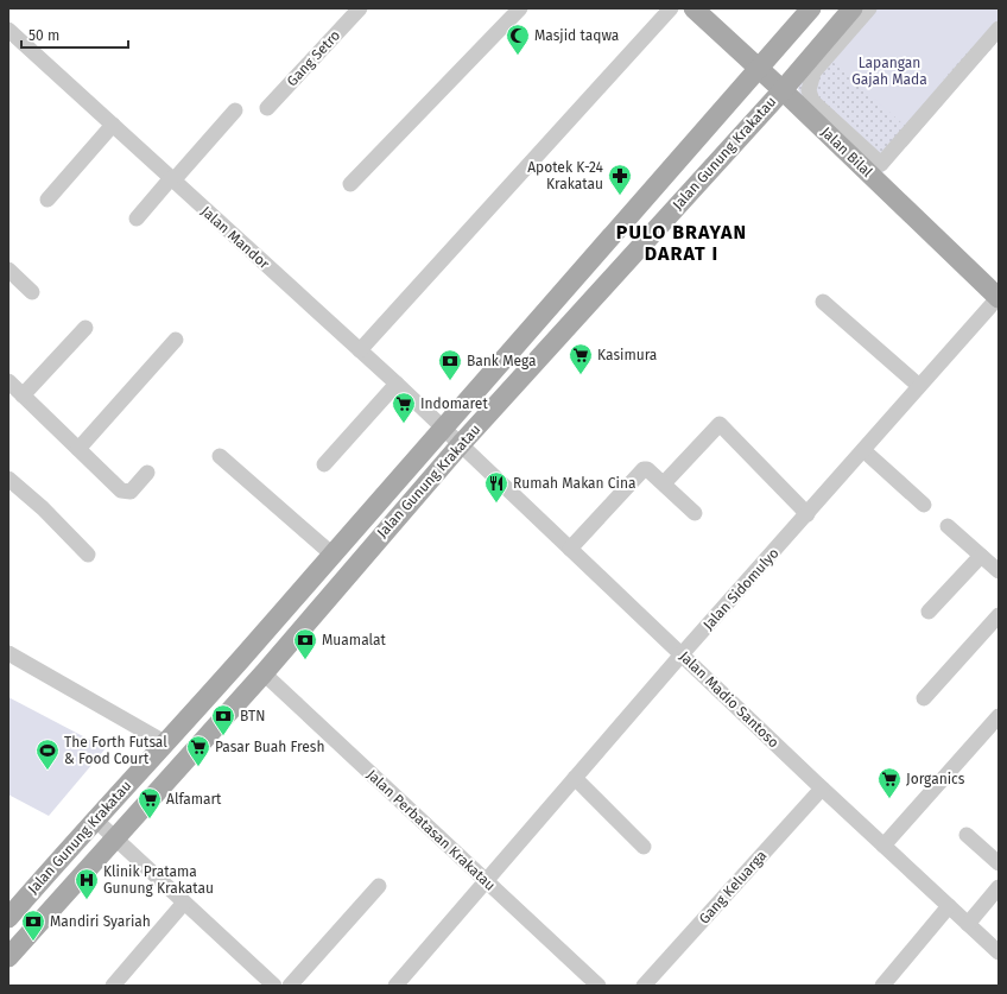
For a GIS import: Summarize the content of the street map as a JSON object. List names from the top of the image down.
{
  "streets": {
    "main road": ["Jalan Bilal", "Jalan Gunung Krakatau"],
    "street": [
      "Gang Setro",
      "Jalan Mandor",
      "Jalan Sidomulyo",
      "Jalan Madio Santoso",
      "Jalan Perbatasan Krakatau",
      "Gang Keluarga"
    ]
  },
  "crossings": [
    ["Jalan Bilal", "Jalan Gunung Krakatau"],
    ["Jalan Bilal", "Jalan Sidomulyo"],
    ["Jalan Gunung Krakatau", "Jalan Mandor"],
    ["Jalan Gunung Krakatau", "Jalan Madio Santoso"],
    ["Jalan Gunung Krakatau", "Jalan Perbatasan Krakatau"],
    ["Jalan Mandor", "Jalan Madio Santoso"],
    ["Jalan Sidomulyo", "Jalan Madio Santoso"],
    ["Jalan Sidomulyo", "Jalan Perbatasan Krakatau"],
    ["Jalan Madio Santoso", "Gang Keluarga"]
  ],
  "districts": ["PULO BRAYAN DARAT I"],
  "parks": ["Lapangan Gajah Mada"],
  "places": {
    "mosque": ["Masjid taqwa"],
    "pharmacy": ["Apotek K-24 Krakatau"],
    "supermarket": [
      "Kasimura",
      "Indomaret",
      "Pasar Buah Fresh",
      "Jorganics",
      "Alfamart"
    ],
    "bank": [
      "Bank Mega",
      "Muamalat",
      "BTN",
      "Mandiri Syariah"
    ],
    "restaurant": ["Rumah Makan Cina"],
    "sports": ["The Forth Futsal & Food Court"],
    "hospital": ["Klinik Pratama Gunung Krakatau"]
  },
  "scale_bar": "50 m"
}
